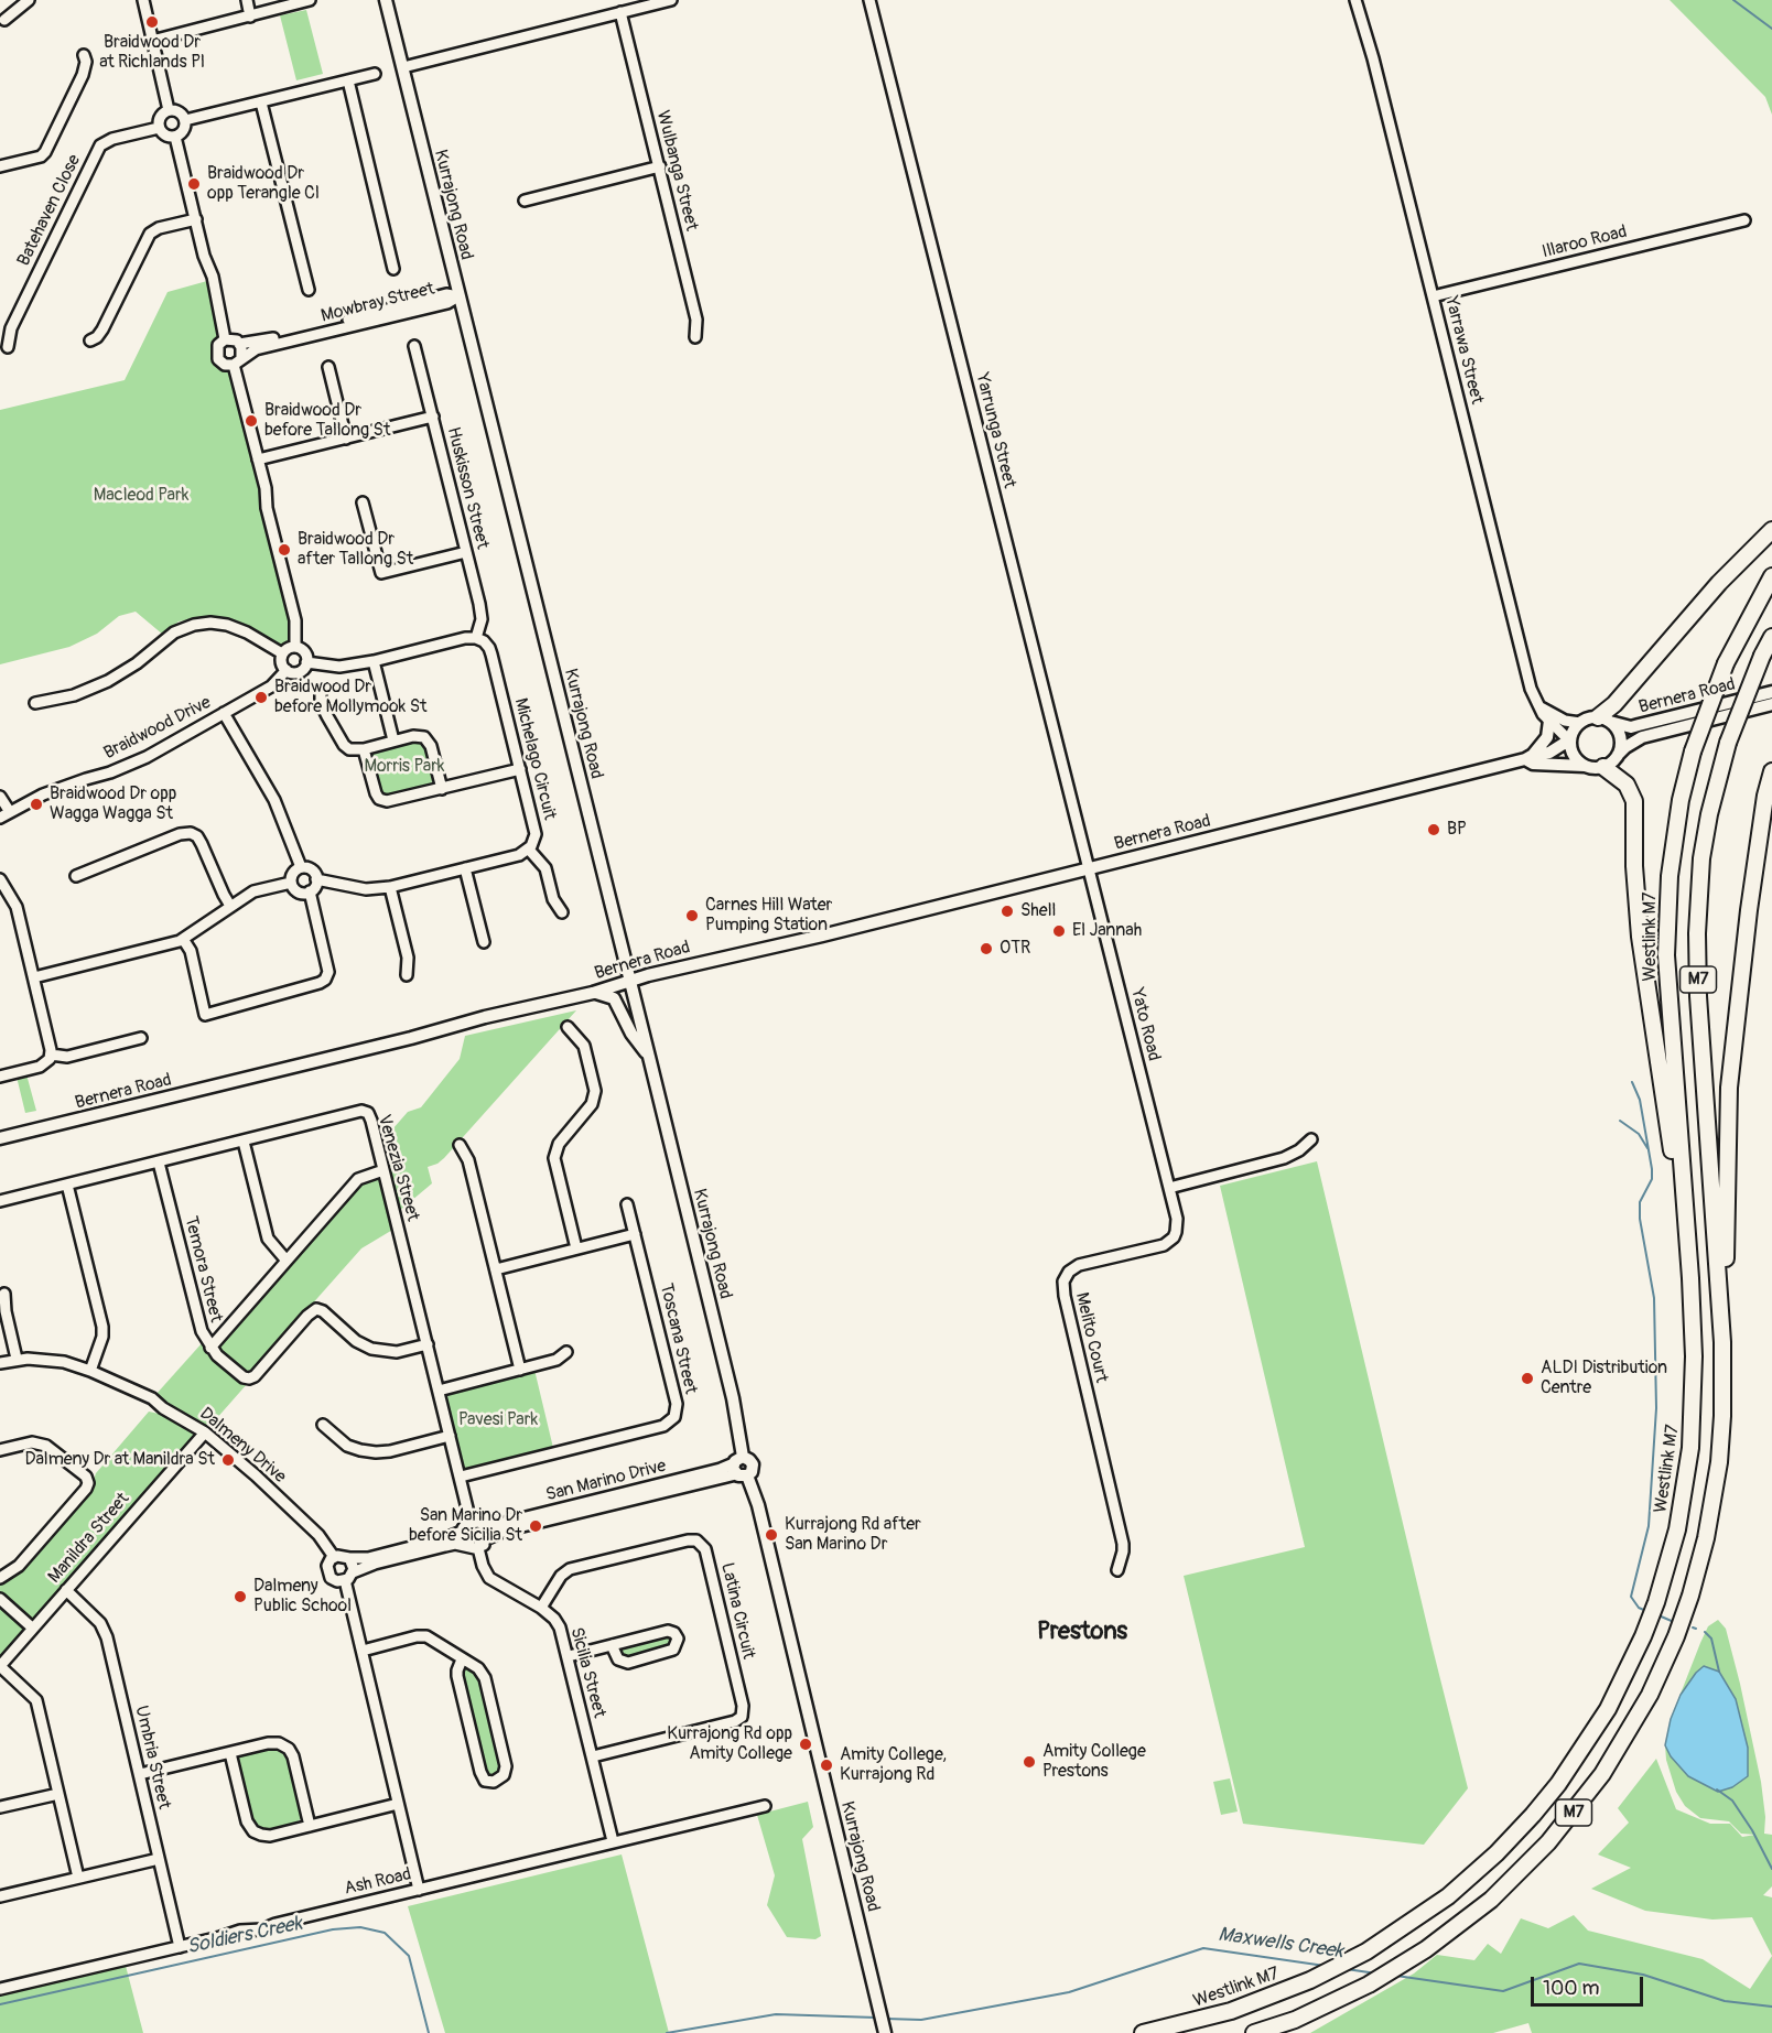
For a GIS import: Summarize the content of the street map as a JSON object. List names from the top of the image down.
{
  "streets": {
    "highway": ["Westlink M7", "M7"],
    "main road": ["Kurrajong Road", "Bernera Road"],
    "street": [
      "Wulbanga Street",
      "Batehaven Close",
      "Illaroo Road",
      "Mowbray Street",
      "Yarrawa Street",
      "Yarrunga Street",
      "Huskisson Street",
      "Braidwood Drive",
      "Michelago Circuit",
      "Yato Road",
      "Venezia Street",
      "Temora Street",
      "Melito Court",
      "Toscana Street",
      "Dalmeny Drive",
      "San Marino Drive",
      "Manildra Street",
      "Latina Circuit",
      "Sicilia Street",
      "Umbria Street",
      "Ash Road"
    ]
  },
  "crossings": [
    ["Kurrajong Road", "Mowbray Street"],
    ["Kurrajong Road", "Bernera Road"],
    ["Kurrajong Road", "San Marino Drive"],
    ["Illaroo Road", "Yarrawa Street"],
    ["Yarrawa Street", "Bernera Road"],
    ["Yarrunga Street", "Bernera Road"],
    ["Yarrunga Street", "Yato Road"],
    ["Huskisson Street", "Michelago Circuit"],
    ["Bernera Road", "Yato Road"],
    ["Yato Road", "Melito Court"],
    ["Venezia Street", "Temora Street"],
    ["Venezia Street", "Toscana Street"],
    ["Venezia Street", "San Marino Drive"],
    ["Venezia Street", "Sicilia Street"],
    ["Dalmeny Drive", "Manildra Street"],
    ["San Marino Drive", "Sicilia Street"],
    ["Manildra Street", "Umbria Street"],
    ["Latina Circuit", "Sicilia Street"],
    ["Sicilia Street", "Ash Road"],
    ["Umbria Street", "Ash Road"]
  ],
  "districts": ["Prestons"],
  "water": ["Soldiers Creek", "Maxwells Creek"],
  "parks": ["Macleod Park", "Morris Park", "Pavesi Park"],
  "places": [
    "Braidwood Dr at Richlands Pl",
    "Braidwood Dr opp Terangle Cl",
    "Braidwood Dr before Tallong St",
    "Braidwood Dr after Tallong St",
    "Braidwood Dr before Mollymook St",
    "Braidwood Dr opp Wagga Wagga St",
    "BP",
    "Shell",
    "Carnes Hill Water Pumping Station",
    "El Jannah",
    "OTR",
    "ALDI Distribution Centre",
    "Dalmeny Dr at Manildra St",
    "San Marino Dr before Sicilia St",
    "Kurrajong Rd after San Marino Dr",
    "Dalmeny Public School",
    "Kurrajong Rd opp Amity College",
    "Amity College Prestons",
    "Amity College, Kurrajong Rd"
  ],
  "scale_bar": "100 m"
}
